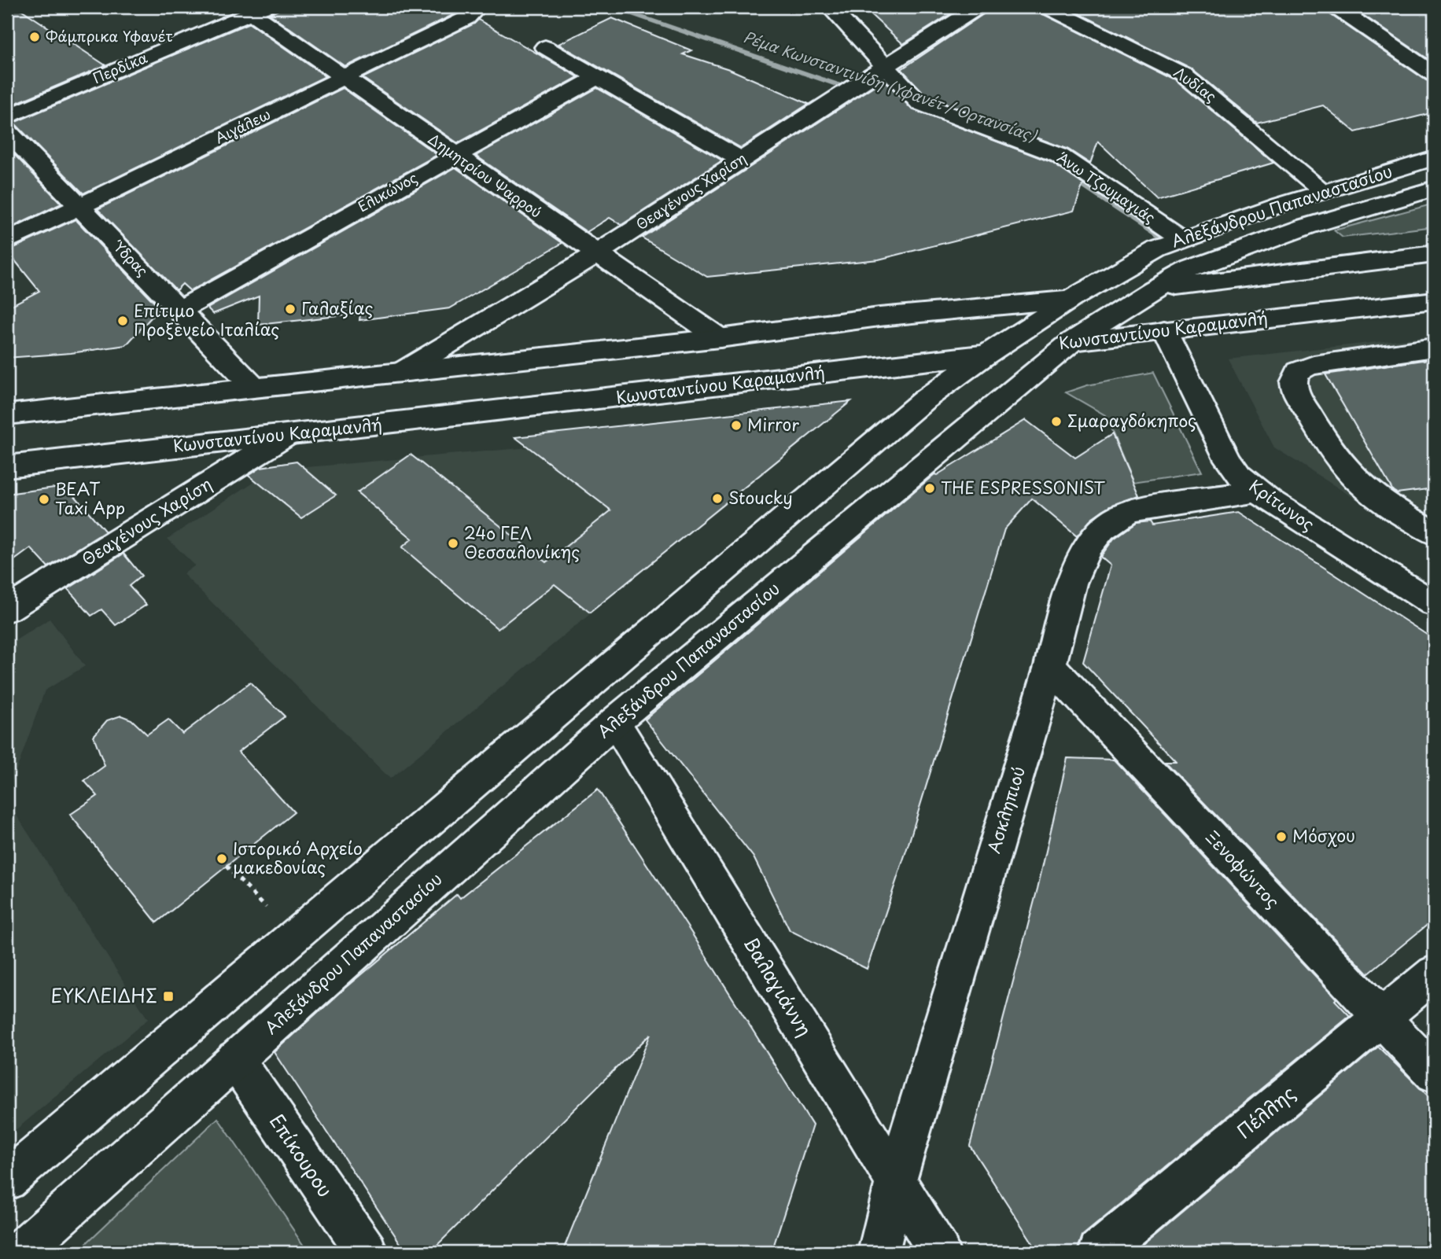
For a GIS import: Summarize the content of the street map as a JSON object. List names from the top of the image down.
{
  "streets": {
    "street": [
      "Περδίκα",
      "Λυδίας",
      "Αιγάλεω",
      "Δημητρίου Ψαρρού",
      "Άνω Τζουμαγιάς",
      "Θεαγένους Χαρίση",
      "Ελικώνος",
      "Αλεξάνδρου Παπαναστασίου",
      "Ύδρας",
      "Κωνσταντίνου Καραμανλή",
      "Κρίτωνος",
      "Ασκληπιού",
      "Ξενοφώντος",
      "Βαλαγιάννη",
      "Πέλλης",
      "Επίκουρου"
    ]
  },
  "crossings": [
    ["Περδίκα", "Δημητρίου Ψαρρού"],
    ["Λυδίας", "Αλεξάνδρου Παπαναστασίου"],
    ["Αιγάλεω", "Δημητρίου Ψαρρού"],
    ["Αιγάλεω", "Ύδρας"],
    ["Δημητρίου Ψαρρού", "Θεαγένους Χαρίση"],
    ["Δημητρίου Ψαρρού", "Ελικώνος"],
    ["Άνω Τζουμαγιάς", "Θεαγένους Χαρίση"],
    ["Άνω Τζουμαγιάς", "Αλεξάνδρου Παπαναστασίου"],
    ["Θεαγένους Χαρίση", "Κωνσταντίνου Καραμανλή"],
    ["Ελικώνος", "Ύδρας"],
    ["Αλεξάνδρου Παπαναστασίου", "Κωνσταντίνου Καραμανλή"],
    ["Αλεξάνδρου Παπαναστασίου", "Βαλαγιάννη"],
    ["Αλεξάνδρου Παπαναστασίου", "Επίκουρου"],
    ["Κωνσταντίνου Καραμανλή", "Κρίτωνος"],
    ["Κρίτωνος", "Ασκληπιού"],
    ["Ασκληπιού", "Ξενοφώντος"],
    ["Ασκληπιού", "Βαλαγιάννη"],
    ["Ξενοφώντος", "Πέλλης"]
  ],
  "water": ["Ρέμα Κωνσταντινίδη (Υφανέτ / Ορτανσίας)"],
  "places": {
    "other": [
      "Φάμπρικα Υφανέτ",
      "Γαλαξίας",
      "Επίτιμο Προξενείο Ιταλίας",
      "Σμαραγδόκηπος",
      "Mirror",
      "THE ESPRESSONIST",
      "Stoucky",
      "ΒΕΑΤ Taxi App",
      "24ο ΓΕΛ Θεσσαλονίκης",
      "Μόσχου",
      "Ιστορικό Αρχείο μακεδονίας"
    ],
    "transit": ["ΕΥΚΛΕΙΔΗΣ"]
  }
}
